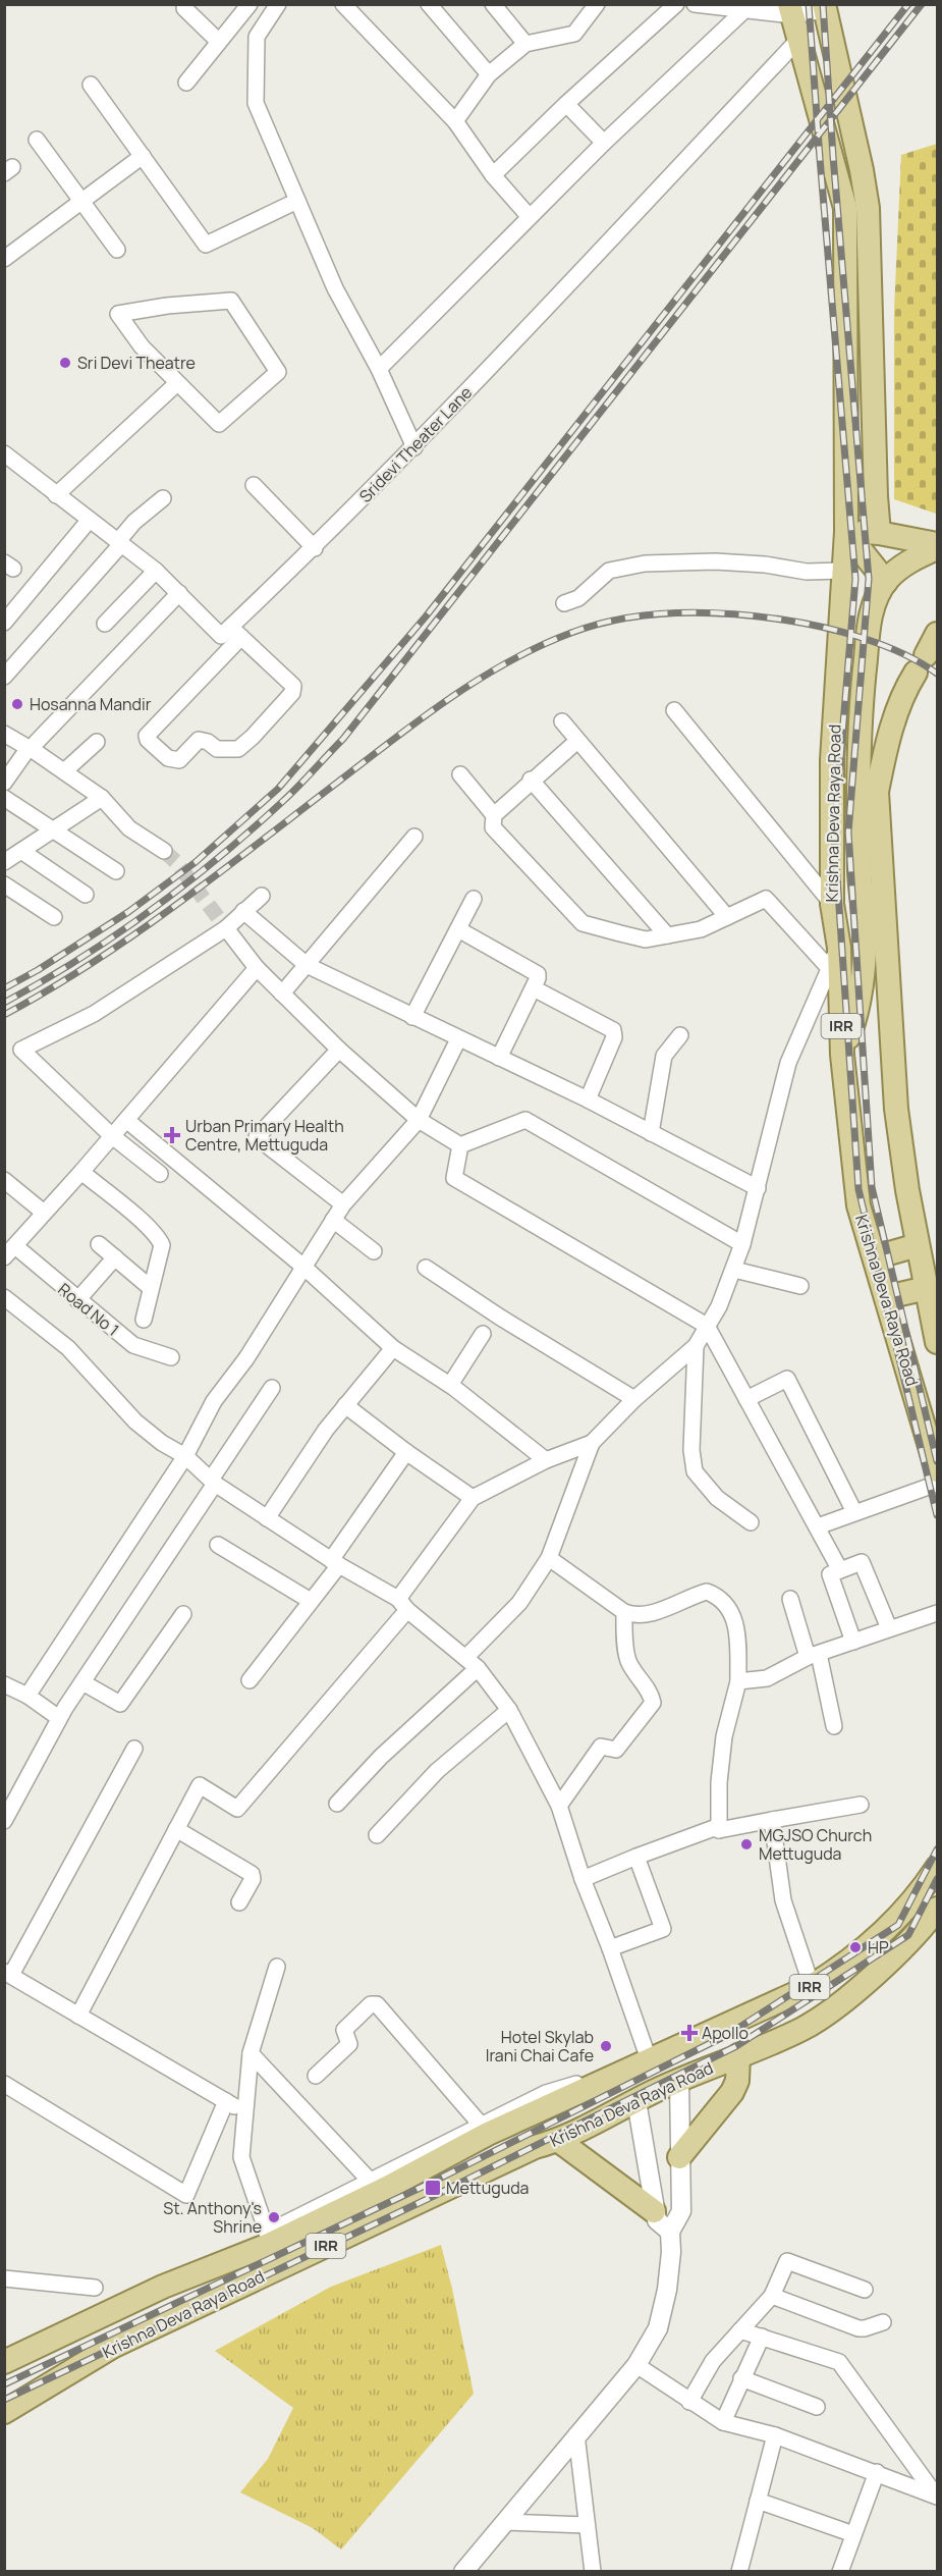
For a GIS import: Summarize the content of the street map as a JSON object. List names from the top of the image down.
{
  "streets": {
    "main road": ["Krishna Deva Raya Road", "IRR"],
    "street": ["Sridevi Theater Lane", "Road No 1"]
  },
  "crossings": [
    ["Sridevi Theater Lane", "Krishna Deva Raya Road"],
    ["Krishna Deva Raya Road", "IRR"]
  ],
  "places": {
    "other": [
      "Sri Devi Theatre",
      "Hosanna Mandir",
      "MGJSO Church Mettuguda",
      "HP",
      "Hotel Skylab Irani Chai Cafe",
      "St. Anthony's Shrine"
    ],
    "health": ["Urban Primary Health Centre, Mettuguda", "Apollo"],
    "transit": ["Mettuguda"]
  }
}
